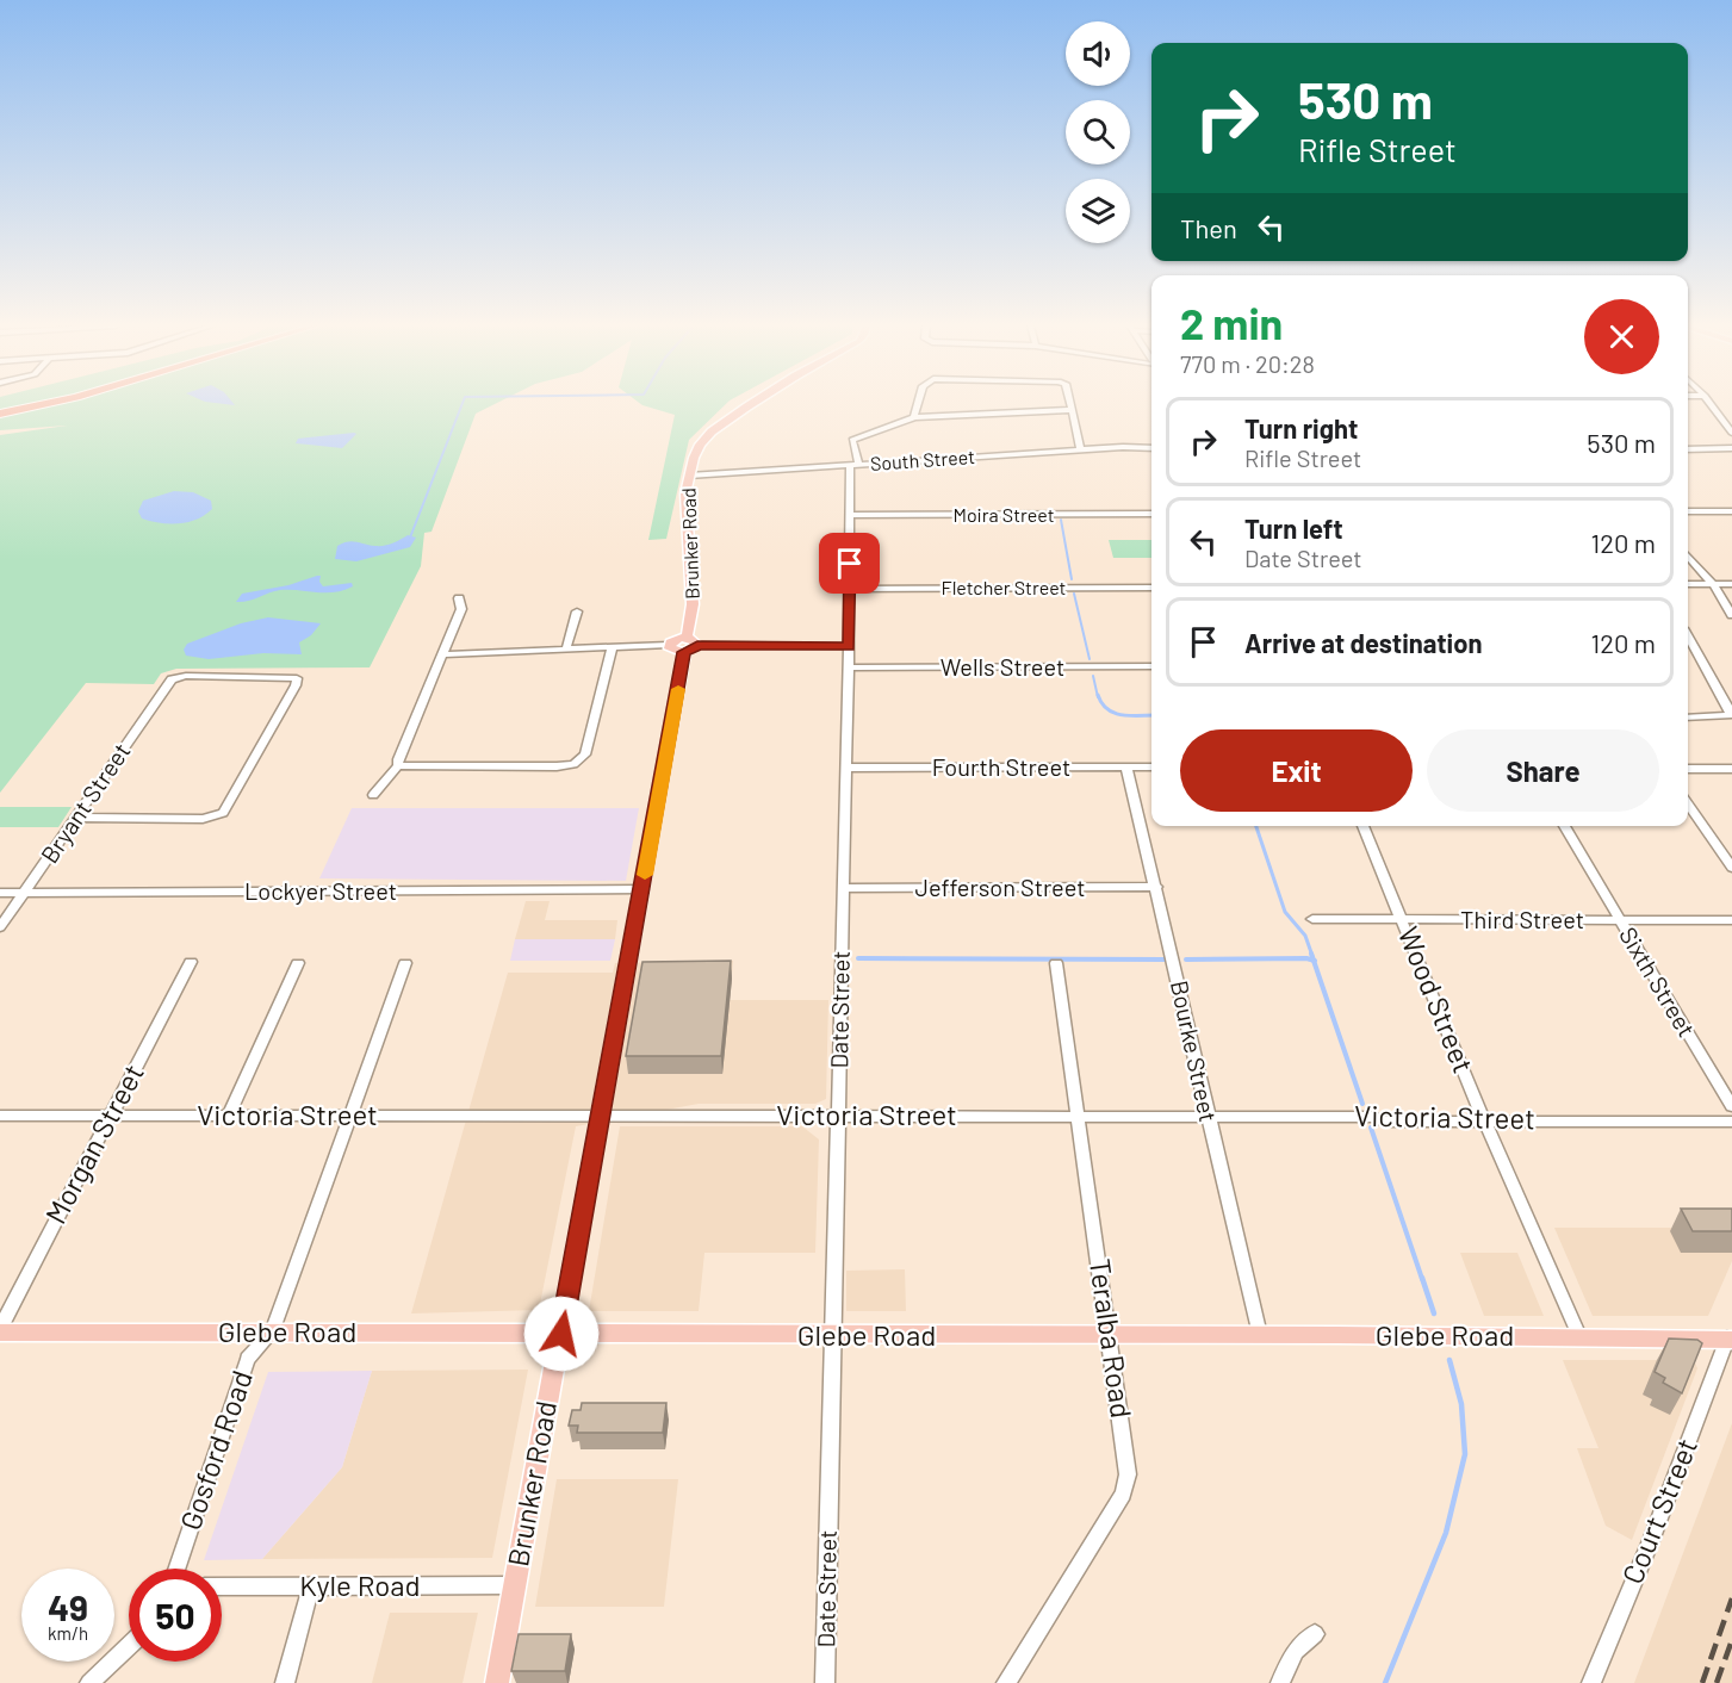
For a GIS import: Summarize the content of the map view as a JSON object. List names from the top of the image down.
{
  "streets": {
    "main road": ["Brunker Road", "Glebe Road"],
    "street": [
      "South Street",
      "Moira Street",
      "Fletcher Street",
      "Wells Street",
      "Fourth Street",
      "Bryant Street",
      "Jefferson Street",
      "Lockyer Street",
      "Third Street",
      "Sixth Street",
      "Wood Street",
      "Date Street",
      "Bourke Street",
      "Victoria Street",
      "Morgan Street",
      "Teralba Road",
      "Gosford Road",
      "Court Street",
      "Kyle Road"
    ]
  },
  "crossings": [
    ["South Street", "Brunker Road"],
    ["South Street", "Date Street"],
    ["Moira Street", "Date Street"],
    ["Brunker Road", "Lockyer Street"],
    ["Brunker Road", "Victoria Street"],
    ["Brunker Road", "Glebe Road"],
    ["Brunker Road", "Kyle Road"],
    ["Fletcher Street", "Date Street"],
    ["Wells Street", "Date Street"],
    ["Fourth Street", "Date Street"],
    ["Fourth Street", "Bourke Street"],
    ["Bryant Street", "Lockyer Street"],
    ["Jefferson Street", "Date Street"],
    ["Jefferson Street", "Bourke Street"],
    ["Third Street", "Sixth Street"],
    ["Third Street", "Wood Street"],
    ["Wood Street", "Victoria Street"],
    ["Wood Street", "Glebe Road"],
    ["Date Street", "Victoria Street"],
    ["Date Street", "Glebe Road"],
    ["Bourke Street", "Victoria Street"],
    ["Bourke Street", "Glebe Road"],
    ["Victoria Street", "Morgan Street"],
    ["Victoria Street", "Teralba Road"],
    ["Victoria Street", "Gosford Road"],
    ["Morgan Street", "Glebe Road"],
    ["Glebe Road", "Teralba Road"],
    ["Glebe Road", "Gosford Road"],
    ["Glebe Road", "Court Street"]
  ],
  "page": {
    "turn": ["530 m", "Rifle Street"],
    "then": "Then",
    "heading": ["2 min", "770 m · 20:28"],
    "list": [
      {
        "name": "Turn right",
        "note": "Rifle Street",
        "value": "530 m"
      },
      {
        "name": "Turn left",
        "note": "Date Street",
        "value": "120 m"
      },
      {
        "name": "Arrive at destination",
        "value": "120 m"
      }
    ],
    "buttons": ["Exit", "Share"],
    "speed": "49 km/h",
    "limit": "50"
  }
}
